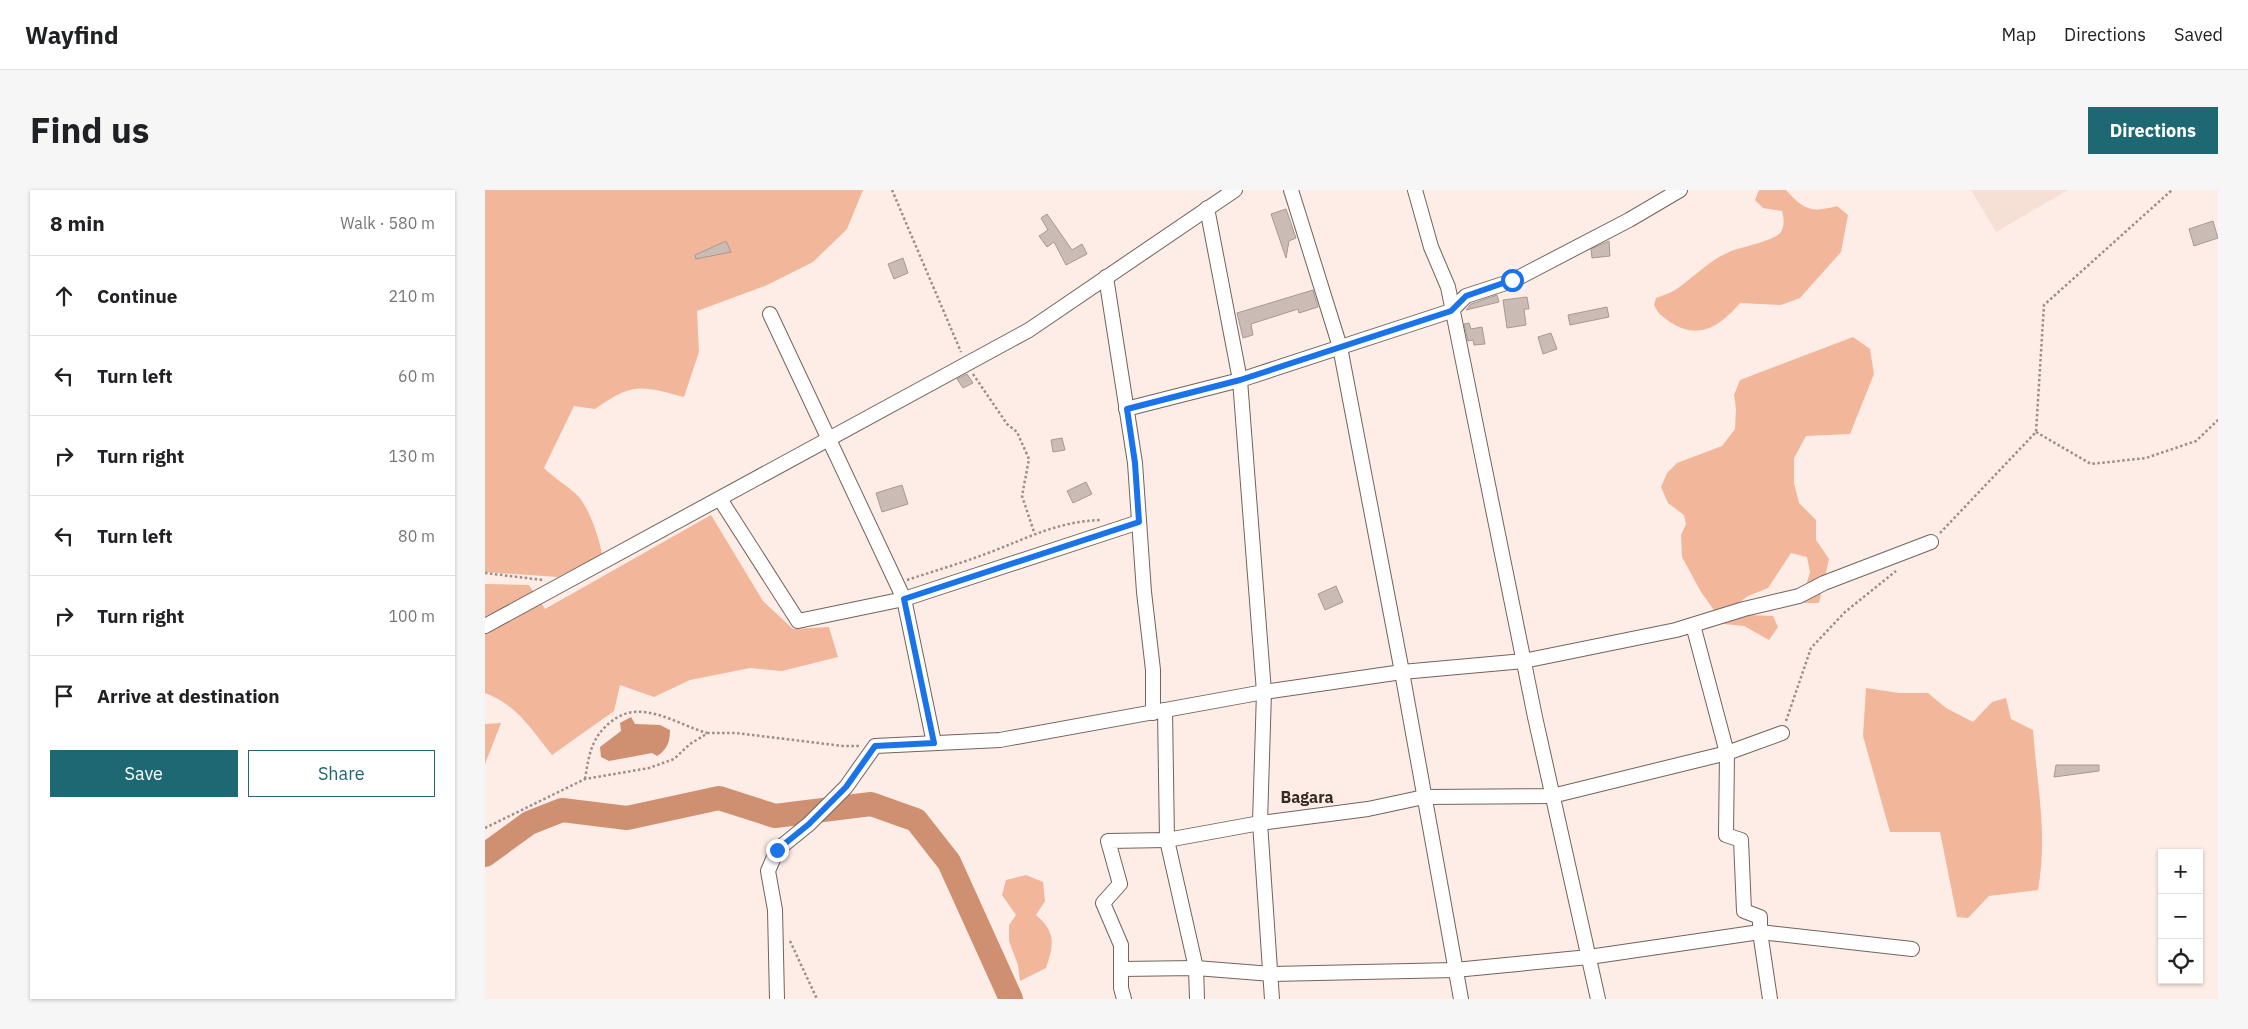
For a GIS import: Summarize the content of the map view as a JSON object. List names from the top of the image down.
{
  "districts": ["Bagara"],
  "page": {
    "header": "Wayfind",
    "nav": ["Map", "Directions", "Saved"],
    "title": "Find us",
    "buttons": [
      "Directions",
      ["Save", "Share"]
    ],
    "heading": ["8 min", "Walk · 580 m"],
    "list": [
      ["Continue", "210 m"],
      ["Turn left", "60 m"],
      ["Turn right", "130 m"],
      ["Turn left", "80 m"],
      ["Turn right", "100 m"],
      "Arrive at destination"
    ],
    "map_buttons": ["+", "−"]
  }
}
